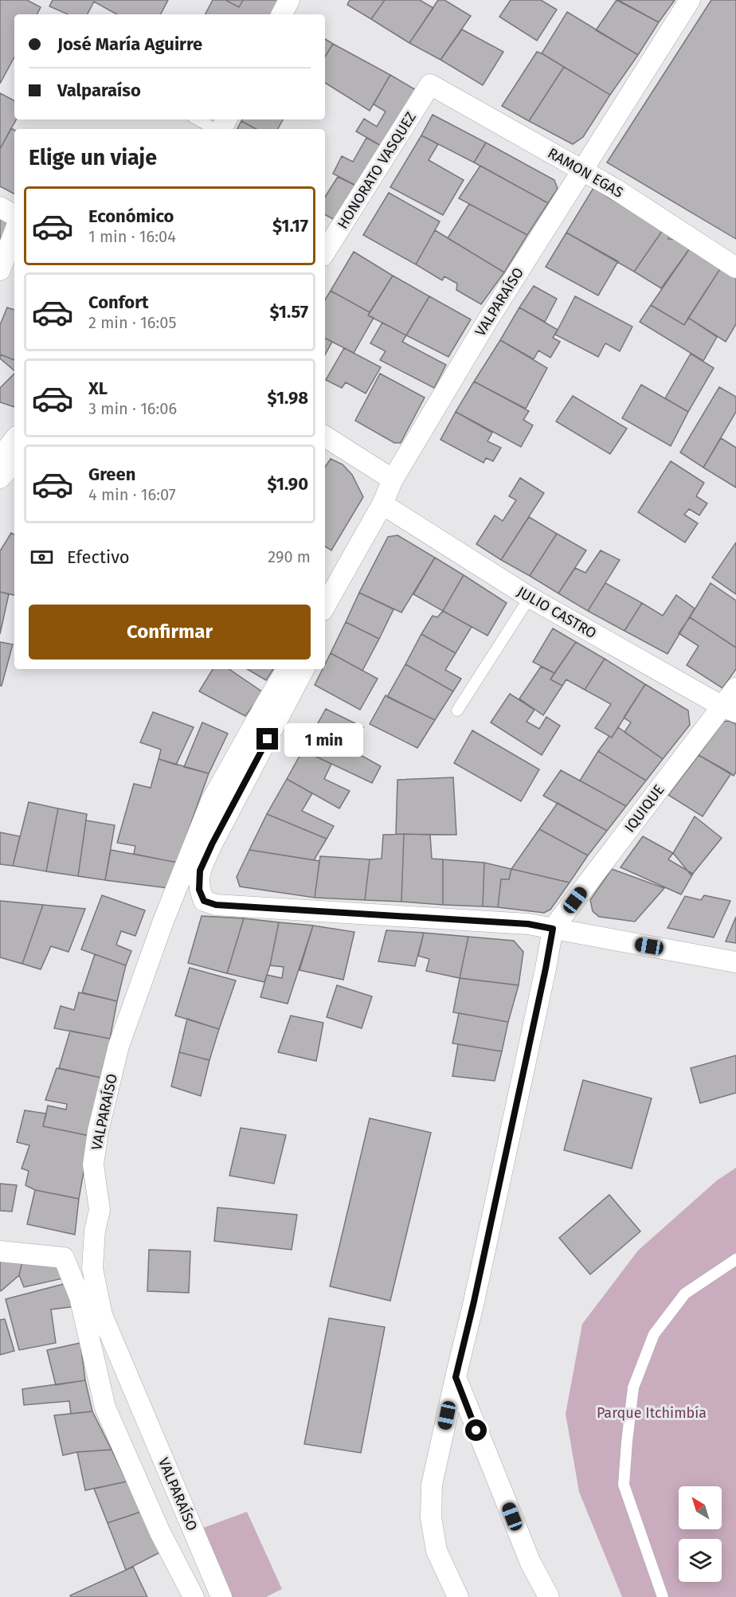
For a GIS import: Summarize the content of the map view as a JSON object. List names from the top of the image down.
{
  "streets": {
    "street": [
      "HONORATO VASQUEZ",
      "RAMON EGAS",
      "VALPARAÍSO",
      "JULIO CASTRO",
      "IQUIQUE"
    ]
  },
  "crossings": [
    ["HONORATO VASQUEZ", "RAMON EGAS"],
    ["RAMON EGAS", "VALPARAÍSO"],
    ["VALPARAÍSO", "JULIO CASTRO"],
    ["JULIO CASTRO", "IQUIQUE"]
  ],
  "parks": ["Parque Itchimbía"],
  "north": "top left",
  "page": {
    "banner": ["José María Aguirre", "Valparaíso"],
    "heading": "Elige un viaje",
    "list": [
      {
        "name": "Económico",
        "note": "1 min · 16:04",
        "value": "$1.17"
      },
      {
        "name": "Confort",
        "note": "2 min · 16:05",
        "value": "$1.57"
      },
      {
        "name": "XL",
        "note": "3 min · 16:06",
        "value": "$1.98"
      },
      {
        "name": "Green",
        "note": "4 min · 16:07",
        "value": "$1.90"
      }
    ],
    "pay": ["Efectivo", "290 m"],
    "buttons": "Confirmar",
    "bubble": "1 min"
  }
}
